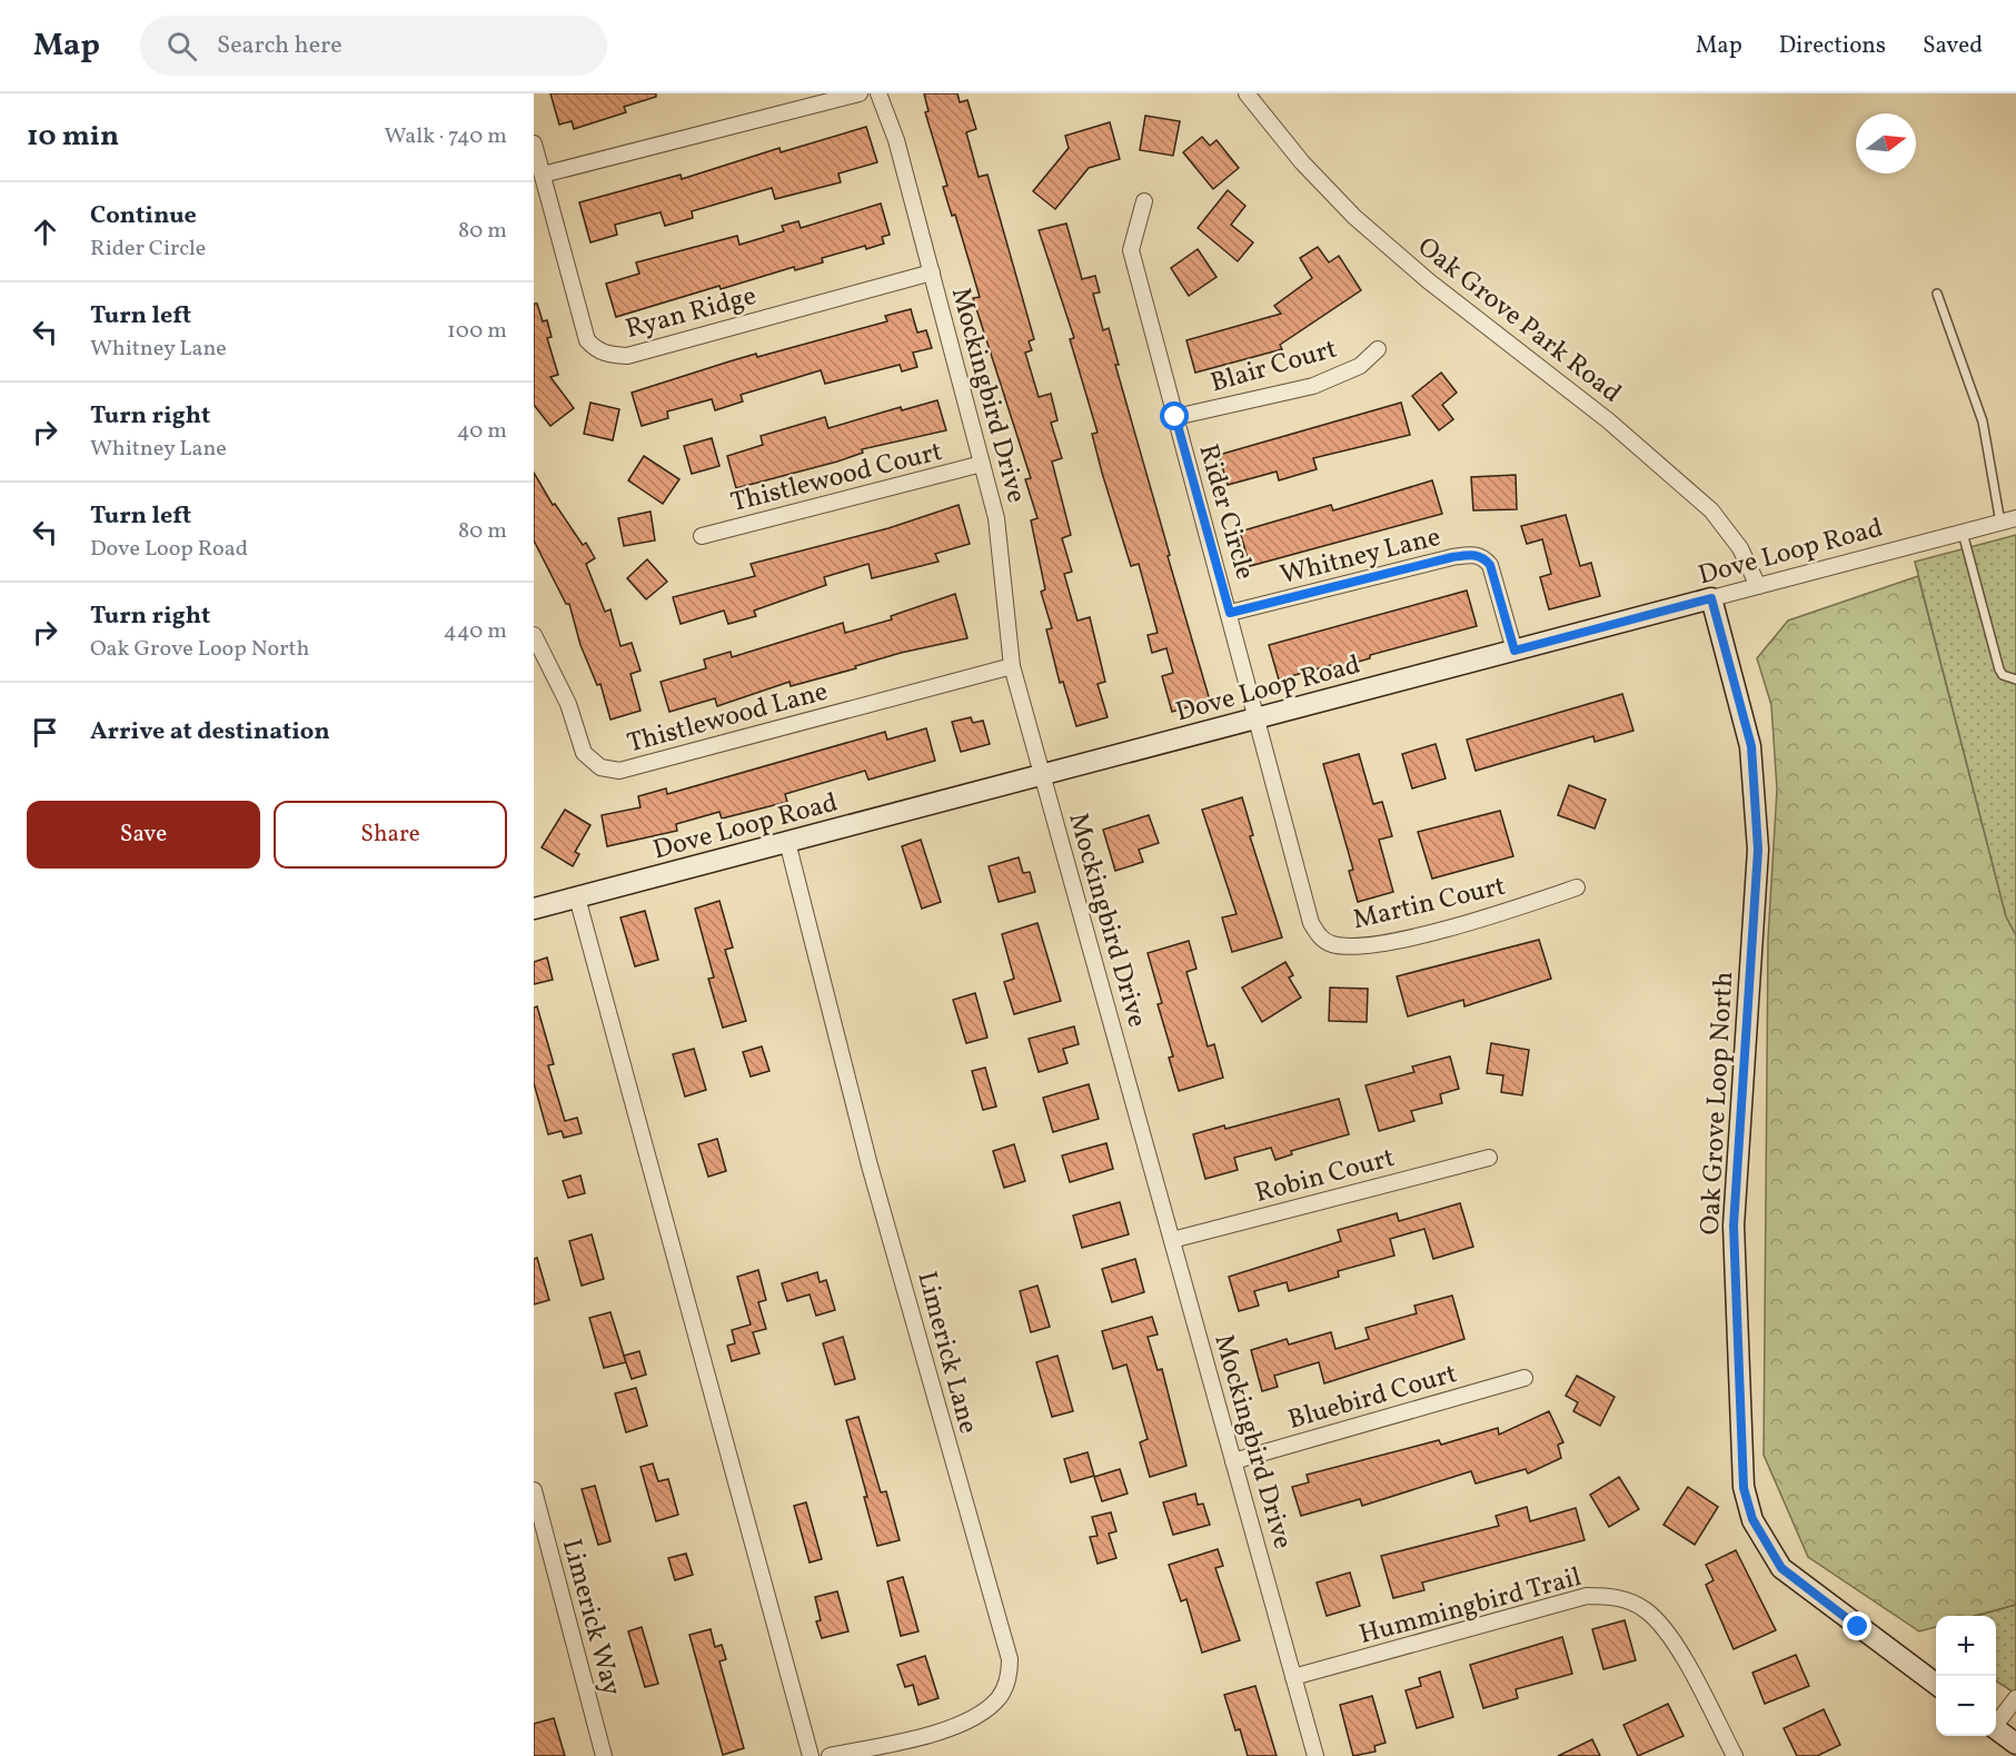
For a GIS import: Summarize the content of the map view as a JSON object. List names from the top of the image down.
{
  "streets": {
    "street": [
      "Ryan Ridge",
      "Oak Grove Park Road",
      "Blair Court",
      "Mockingbird Drive",
      "Thistlewood Court",
      "Rider Circle",
      "Dove Loop Road",
      "Whitney Lane",
      "Thistlewood Lane",
      "Martin Court",
      "Oak Grove Loop North",
      "Robin Court",
      "Limerick Lane",
      "Bluebird Court",
      "Hummingbird Trail",
      "Limerick Way"
    ]
  },
  "crossings": [
    ["Ryan Ridge", "Mockingbird Drive"],
    ["Oak Grove Park Road", "Dove Loop Road"],
    ["Blair Court", "Rider Circle"],
    ["Mockingbird Drive", "Thistlewood Court"],
    ["Mockingbird Drive", "Dove Loop Road"],
    ["Mockingbird Drive", "Thistlewood Lane"],
    ["Mockingbird Drive", "Robin Court"],
    ["Mockingbird Drive", "Bluebird Court"],
    ["Mockingbird Drive", "Hummingbird Trail"],
    ["Rider Circle", "Dove Loop Road"],
    ["Rider Circle", "Whitney Lane"],
    ["Rider Circle", "Martin Court"],
    ["Dove Loop Road", "Whitney Lane"],
    ["Dove Loop Road", "Martin Court"],
    ["Dove Loop Road", "Oak Grove Loop North"],
    ["Dove Loop Road", "Limerick Lane"]
  ],
  "north": "right",
  "page": {
    "header": "Map",
    "search": "Search here",
    "nav": ["Map", "Directions", "Saved"],
    "heading": ["10 min", "Walk · 740 m"],
    "list": [
      ["Continue", "Rider Circle", "80 m"],
      ["Turn left", "Whitney Lane", "100 m"],
      ["Turn right", "Whitney Lane", "40 m"],
      ["Turn left", "Dove Loop Road", "80 m"],
      ["Turn right", "Oak Grove Loop North", "440 m"],
      "Arrive at destination"
    ],
    "buttons": ["Save", "Share"],
    "map_buttons": ["+", "−"]
  }
}
